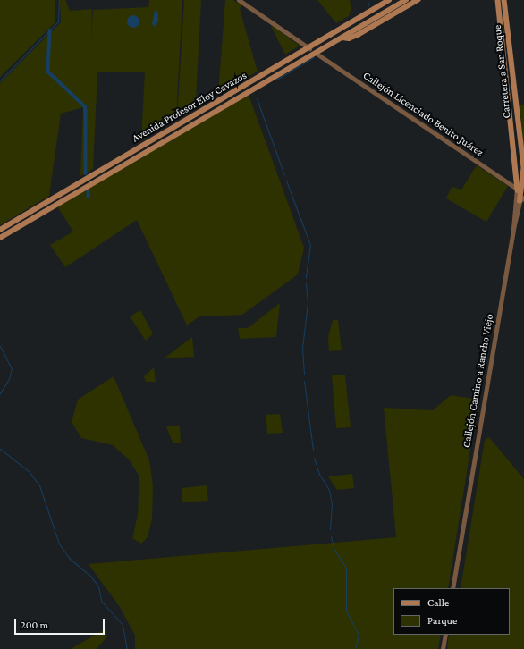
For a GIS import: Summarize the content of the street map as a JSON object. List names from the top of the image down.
{
  "streets": {
    "main road": ["Carretera a San Roque", "Avenida Profesor Eloy Cavazos"],
    "street": ["Callejón Licenciado Benito Juárez", "Callejón Camino a Rancho Viejo"]
  },
  "crossings": [
    ["Carretera a San Roque", "Callejón Licenciado Benito Juárez"],
    ["Carretera a San Roque", "Callejón Camino a Rancho Viejo"],
    ["Avenida Profesor Eloy Cavazos", "Callejón Licenciado Benito Juárez"]
  ],
  "legend": ["Calle", "Parque"],
  "scale_bar": "200 m"
}
